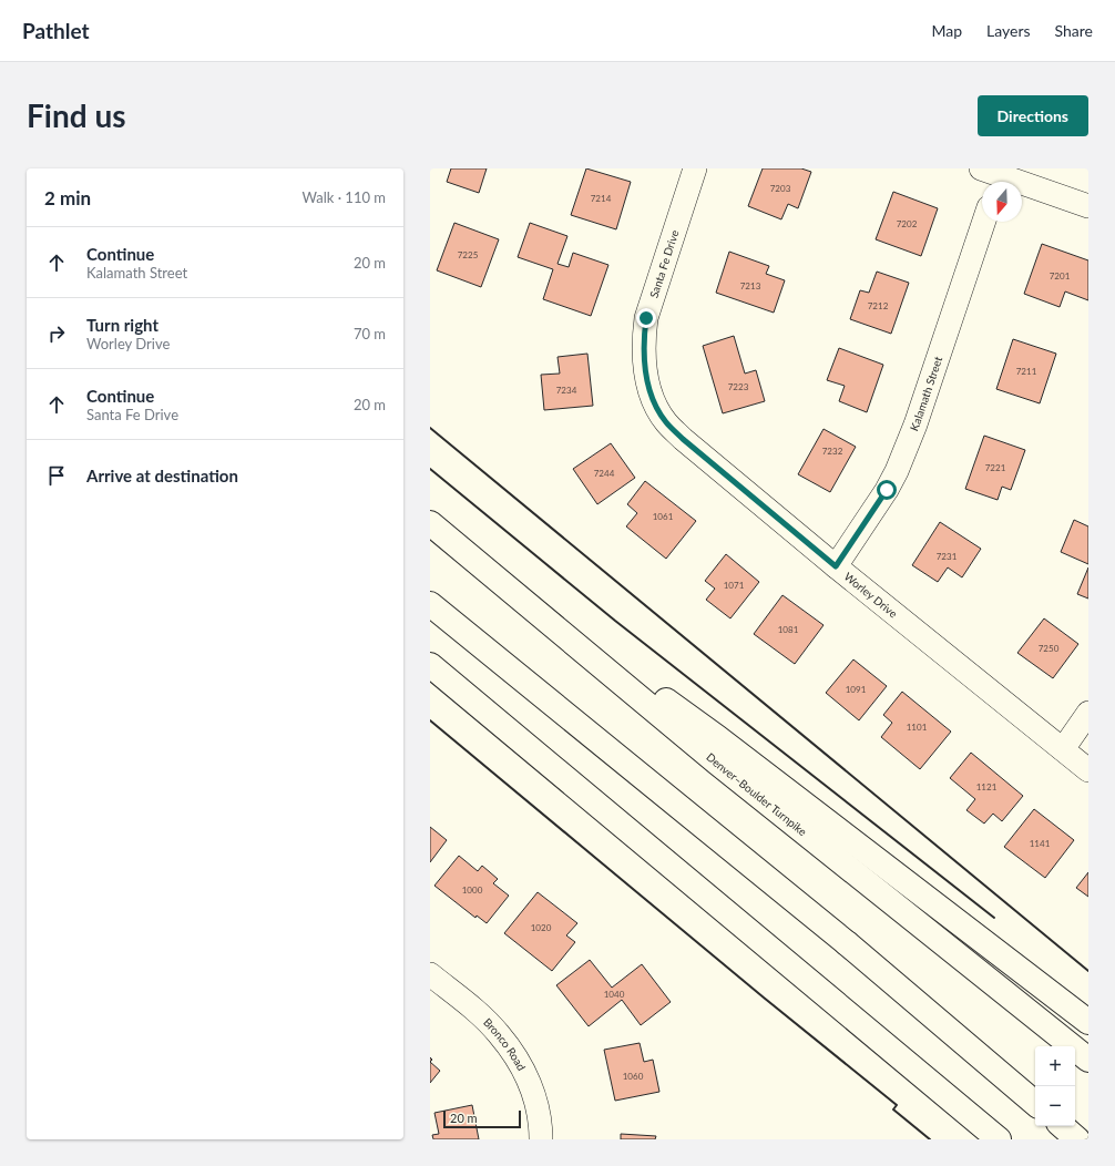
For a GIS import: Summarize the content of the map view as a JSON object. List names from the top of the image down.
{
  "streets": {
    "highway": ["Denver–Boulder Turnpike"],
    "street": [
      "Santa Fe Drive",
      "Kalamath Street",
      "Worley Drive",
      "Bronco Road"
    ]
  },
  "crossings": [
    ["Santa Fe Drive", "Worley Drive"],
    ["Kalamath Street", "Worley Drive"]
  ],
  "house_numbers": [
    "7203",
    "7214",
    "7202",
    "7225",
    "7201",
    "7213",
    "7212",
    "7211",
    "7223",
    "7234",
    "7232",
    "7221",
    "7244",
    "1061",
    "7231",
    "1071",
    "1081",
    "7250",
    "1091",
    "1101",
    "1121",
    "1141",
    "1000",
    "1020",
    "1040",
    "1060"
  ],
  "scale_bar": "20 m",
  "north": "bottom",
  "page": {
    "header": "Pathlet",
    "nav": ["Map", "Layers", "Share"],
    "buttons": "Directions",
    "title": "Find us",
    "heading": ["2 min", "Walk · 110 m"],
    "list": [
      ["Continue", "Kalamath Street", "20 m"],
      ["Turn right", "Worley Drive", "70 m"],
      ["Continue", "Santa Fe Drive", "20 m"],
      "Arrive at destination"
    ],
    "map_buttons": ["+", "−"],
    "scale": "20 m"
  }
}
